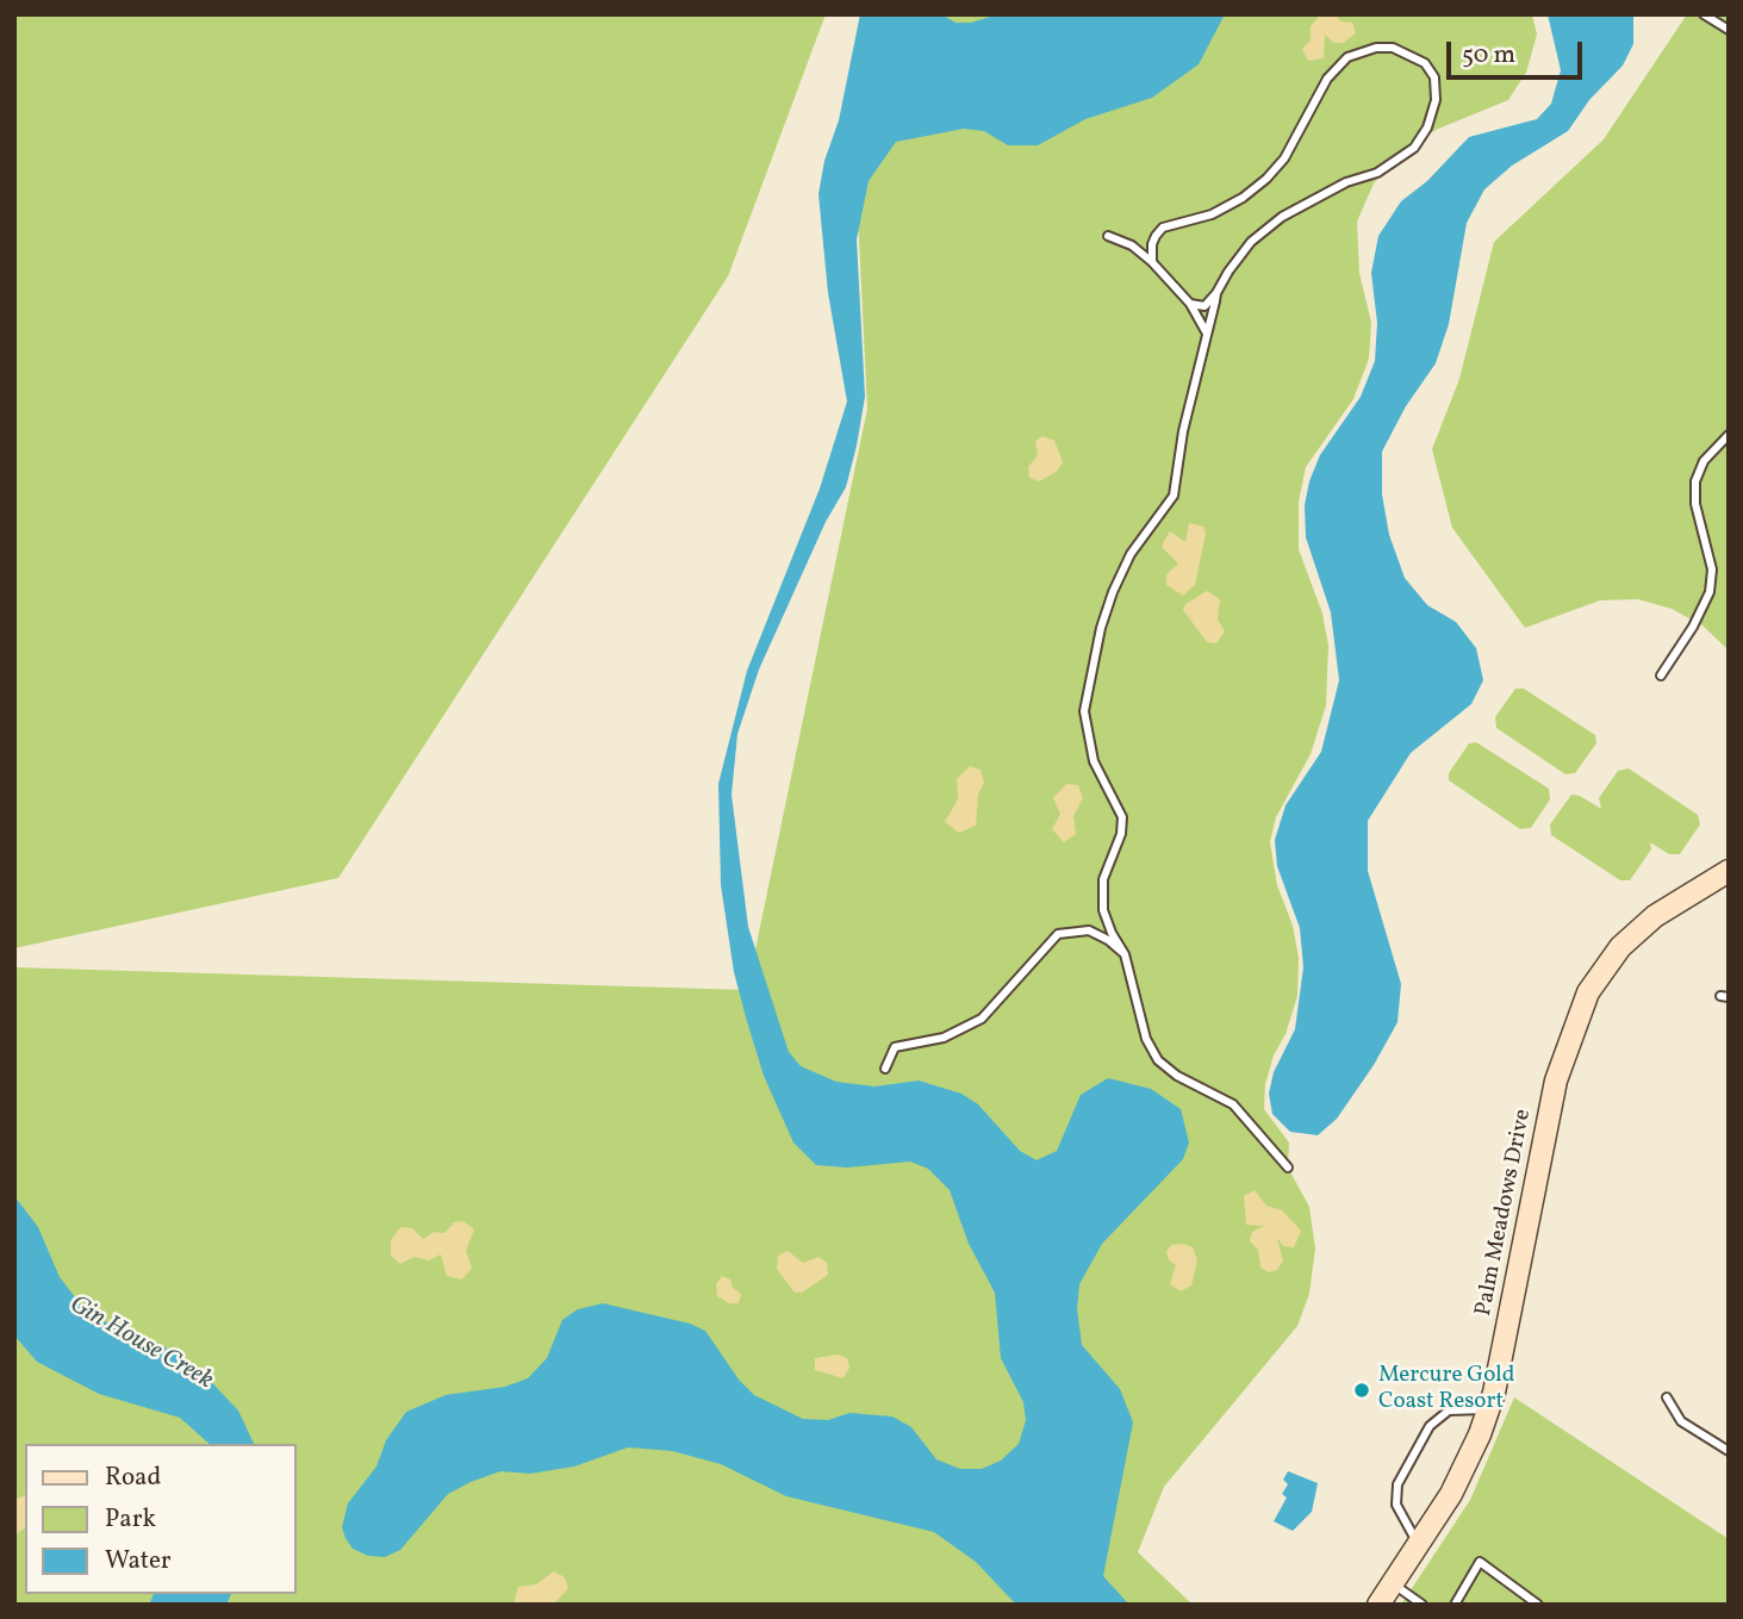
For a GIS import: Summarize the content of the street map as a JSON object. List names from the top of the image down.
{
  "streets": {
    "street": ["Palm Meadows Drive"]
  },
  "water": ["Gin House Creek"],
  "places": ["Mercure Gold Coast Resort"],
  "legend": ["Road", "Park", "Water"],
  "scale_bar": "50 m"
}
